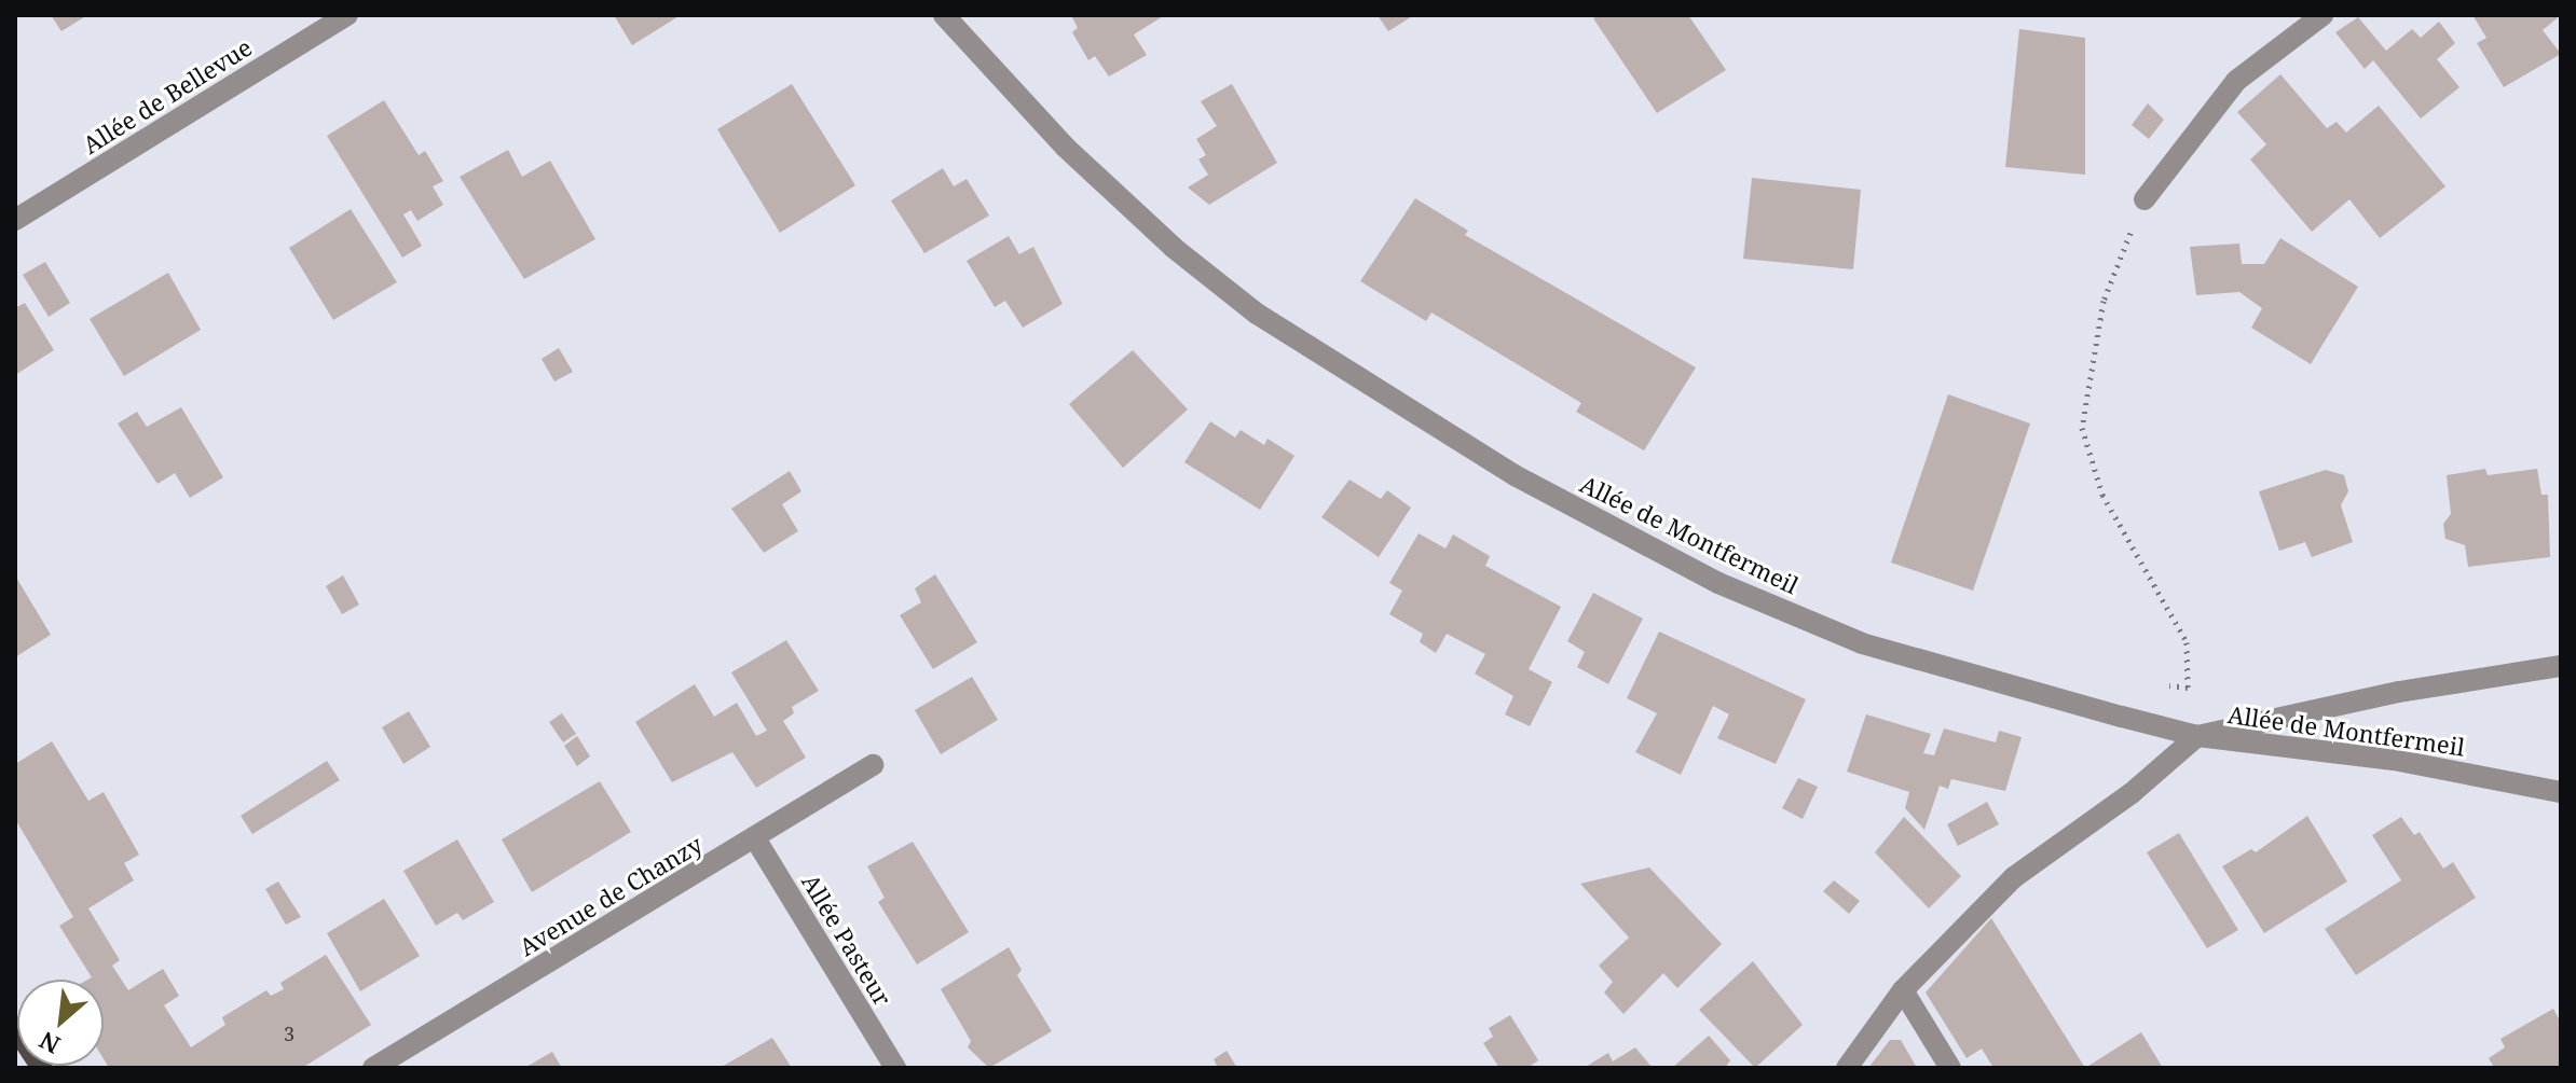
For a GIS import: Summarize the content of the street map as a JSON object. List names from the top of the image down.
{
  "streets": {
    "street": [
      "Allée de Bellevue",
      "Allée de Montfermeil",
      "Avenue de Chanzy",
      "Allée Pasteur"
    ]
  },
  "crossings": [
    ["Avenue de Chanzy", "Allée Pasteur"]
  ],
  "house_numbers": ["3"],
  "north": "bottom left"
}
